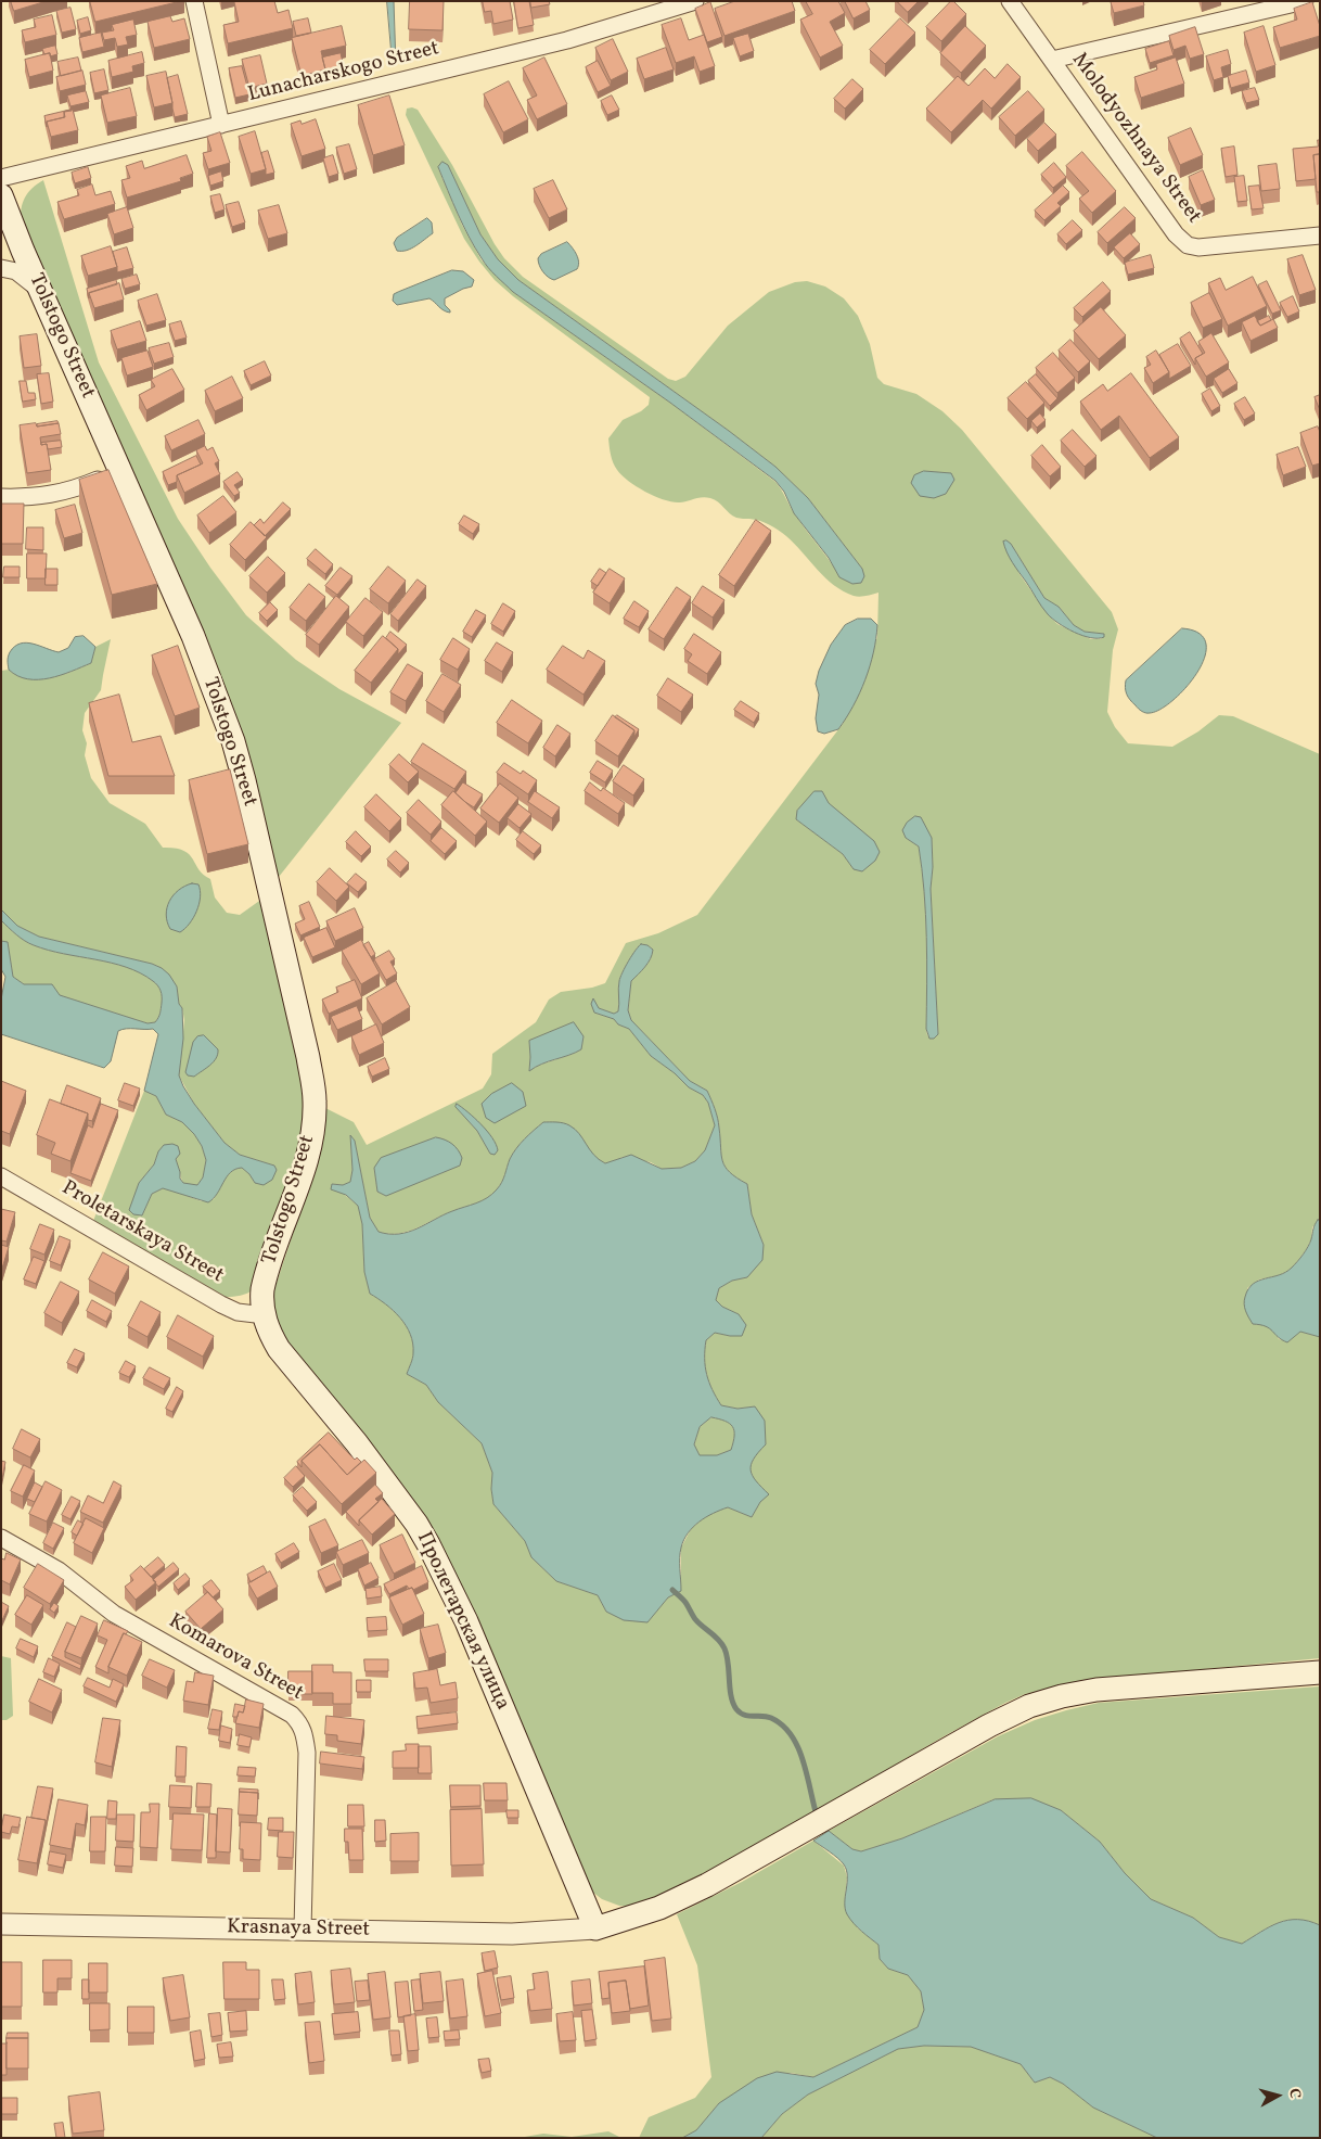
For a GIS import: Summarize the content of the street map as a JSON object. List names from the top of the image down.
{
  "streets": {
    "main road": ["Tolstogo Street", "Пролетарская улица"],
    "street": [
      "Lunacharskogo Street",
      "Molodyozhnaya Street",
      "Proletarskaya Street",
      "Komarova Street",
      "Krasnaya Street"
    ]
  },
  "crossings": [
    ["Tolstogo Street", "Proletarskaya Street"],
    ["Tolstogo Street", "Пролетарская улица"],
    ["Proletarskaya Street", "Пролетарская улица"],
    ["Пролетарская улица", "Krasnaya Street"],
    ["Komarova Street", "Krasnaya Street"]
  ],
  "north": "right"
}
